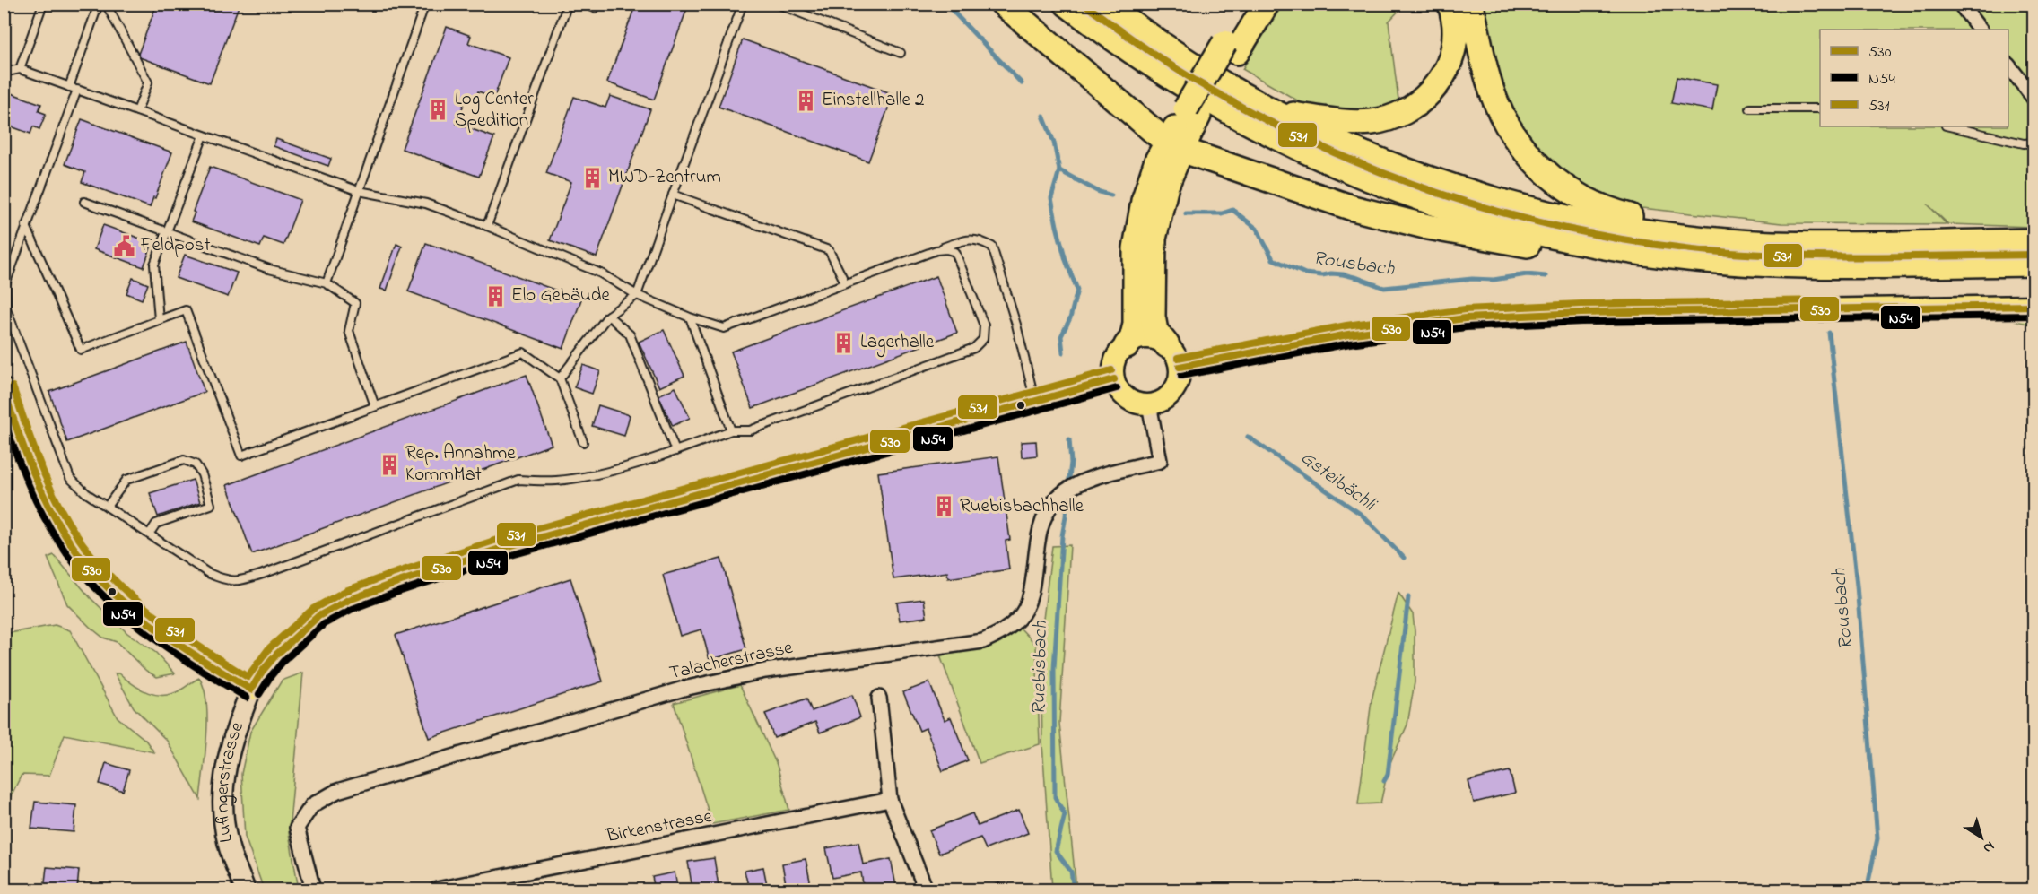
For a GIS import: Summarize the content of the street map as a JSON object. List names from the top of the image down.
{
  "streets": {
    "main road": ["Lufingerstrasse"],
    "street": ["Talacherstrasse", "Birkenstrasse"]
  },
  "water": ["Rousbach", "Gsteibächli", "Ruebisbach"],
  "places": {
    "building": [
      "Einstellhalle 2",
      "Log Center Spedition",
      "MWD-Zentrum",
      "Elo Gebäude",
      "Lagerhalle",
      "Rep. Annahme KommMat",
      "Ruebisbachhalle"
    ],
    "public building": ["Feldpost"]
  },
  "lines": ["transit line 531", "transit line 530", "transit line N54"],
  "legend": ["530", "N54", "531"],
  "north": "bottom right"
}
